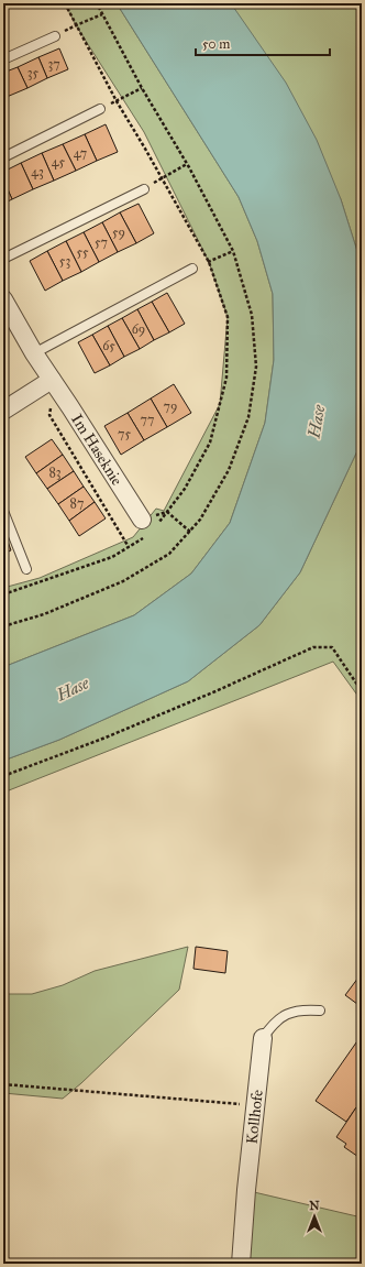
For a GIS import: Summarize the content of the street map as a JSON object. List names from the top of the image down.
{
  "streets": {
    "street": ["Im Haseknie", "Kollhofe"]
  },
  "water": ["Hase"],
  "house_numbers": [
    "37",
    "35",
    "47",
    "45",
    "43",
    "59",
    "57",
    "55",
    "53",
    "69",
    "65",
    "79",
    "77",
    "75",
    "83",
    "87"
  ],
  "scale_bar": "50 m",
  "north": "top"
}
